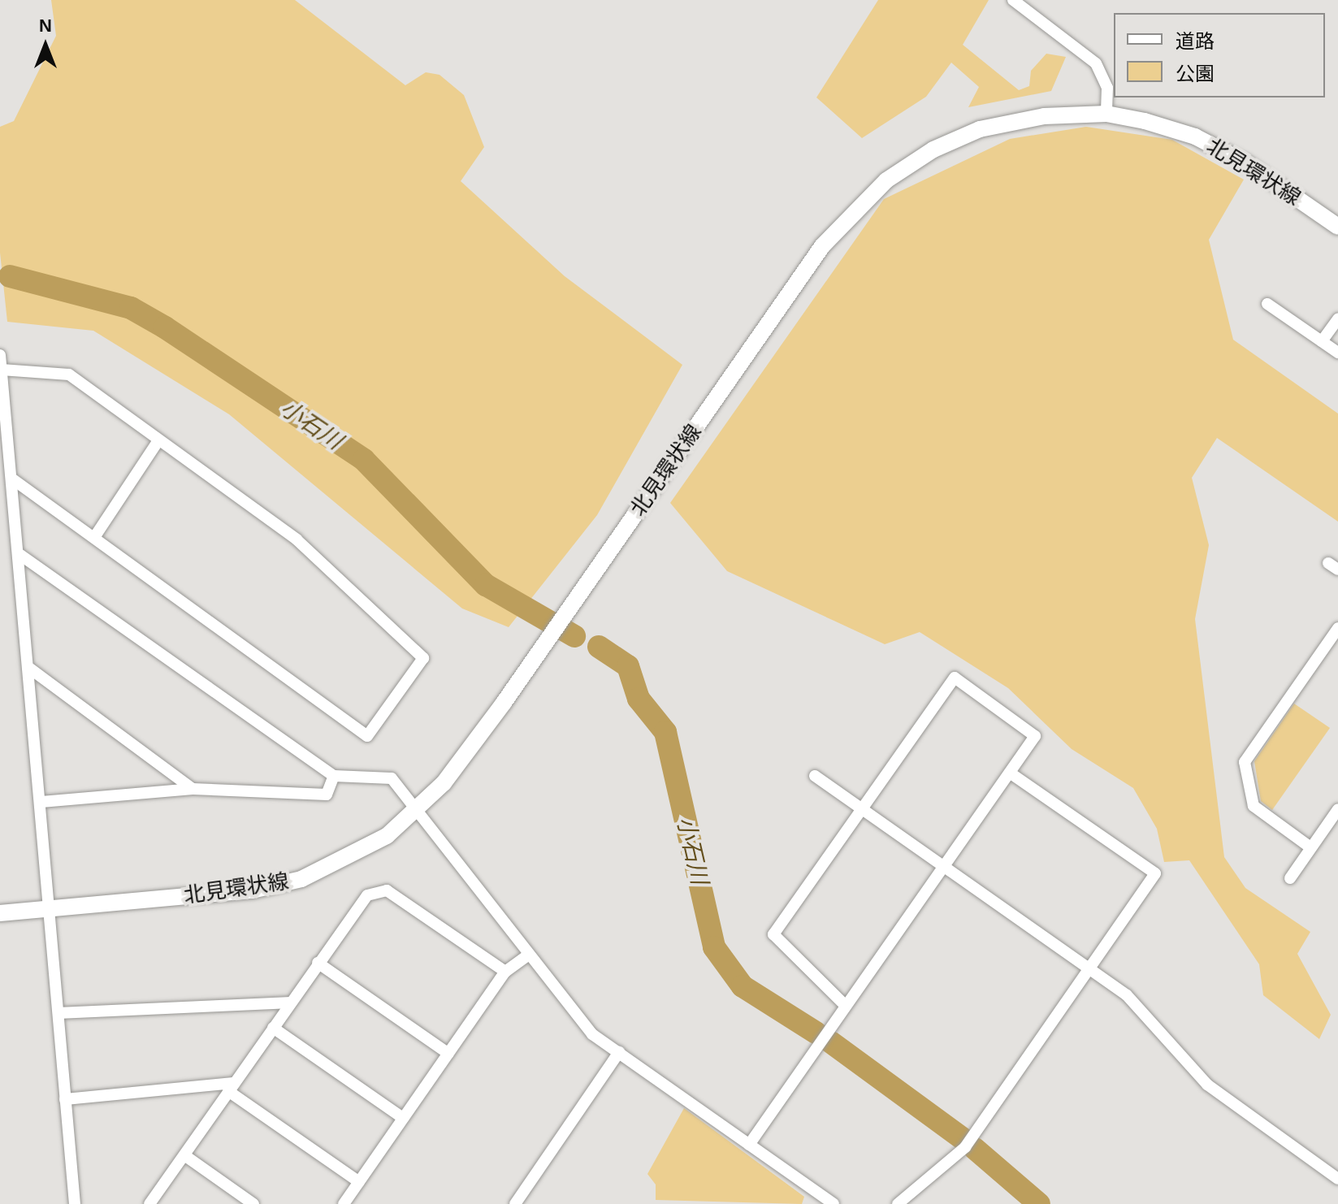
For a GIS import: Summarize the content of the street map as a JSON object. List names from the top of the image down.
{
  "streets": {
    "main road": ["北見環状線"]
  },
  "water": ["小石川"],
  "legend": ["道路", "公園"],
  "north": "top"
}
